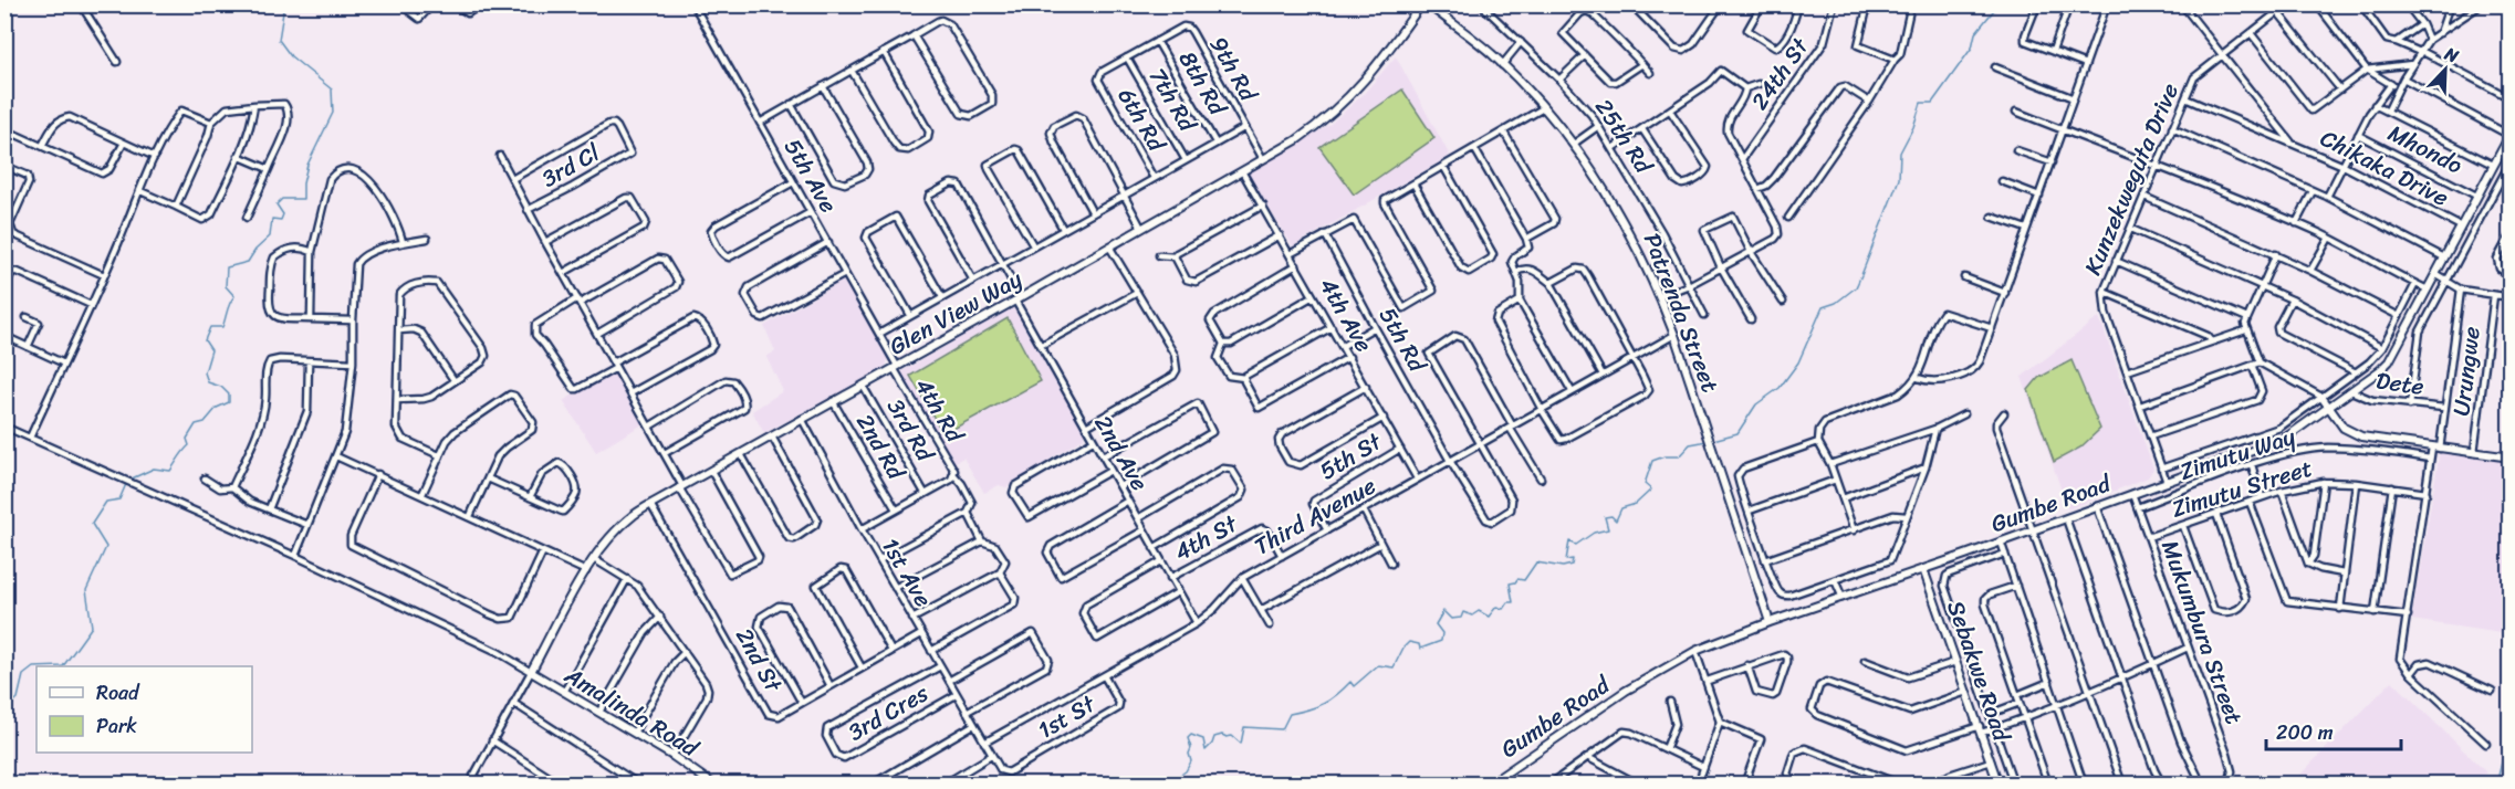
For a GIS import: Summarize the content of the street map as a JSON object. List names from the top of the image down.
{
  "streets": {
    "street": [
      "9th Rd",
      "24th St",
      "8th Rd",
      "7th Rd",
      "6th Rd",
      "25th Rd",
      "Mhondo",
      "3rd Cl",
      "Chikaka Drive",
      "5th Ave",
      "Kunzekweguta Drive",
      "Glen View Way",
      "Patrenda Street",
      "4th Ave",
      "5th Rd",
      "Urungwe",
      "Dete",
      "4th Rd",
      "3rd Rd",
      "2nd Rd",
      "2nd Ave",
      "Zimutu Way",
      "5th St",
      "Zimutu Street",
      "Gumbe Road",
      "Third Avenue",
      "4th St",
      "1st Ave",
      "Mukumbura Street",
      "2nd St",
      "Sebakwe Road",
      "Amalinda Road",
      "3rd Cres",
      "1st St"
    ]
  },
  "crossings": [
    ["9th Rd", "8th Rd"],
    ["9th Rd", "Glen View Way"],
    ["7th Rd", "6th Rd"],
    ["Mhondo", "Gumbe Road"],
    ["Chikaka Drive", "Kunzekweguta Drive"],
    ["Chikaka Drive", "Gumbe Road"],
    ["5th Ave", "Glen View Way"],
    ["5th Ave", "4th Rd"],
    ["Kunzekweguta Drive", "Gumbe Road"],
    ["Glen View Way", "4th Ave"],
    ["Glen View Way", "4th Rd"],
    ["Glen View Way", "3rd Rd"],
    ["Glen View Way", "2nd Rd"],
    ["Glen View Way", "2nd Ave"],
    ["Glen View Way", "1st Ave"],
    ["Glen View Way", "2nd St"],
    ["Glen View Way", "Amalinda Road"],
    ["Patrenda Street", "Gumbe Road"],
    ["Patrenda Street", "Third Avenue"],
    ["4th Ave", "5th St"],
    ["4th Ave", "Third Avenue"],
    ["5th Rd", "Third Avenue"],
    ["Dete", "Gumbe Road"],
    ["2nd Ave", "Third Avenue"],
    ["2nd Ave", "4th St"],
    ["Zimutu Way", "Mukumbura Street"],
    ["5th St", "Third Avenue"],
    ["Zimutu Street", "Mukumbura Street"],
    ["Gumbe Road", "Mukumbura Street"],
    ["Gumbe Road", "Sebakwe Road"],
    ["Third Avenue", "4th St"],
    ["Third Avenue", "1st Ave"],
    ["Third Avenue", "1st St"],
    ["1st Ave", "2nd St"],
    ["1st Ave", "3rd Cres"],
    ["1st Ave", "1st St"]
  ],
  "legend": ["Road", "Park"],
  "scale_bar": "200 m",
  "north": "top right"
}
